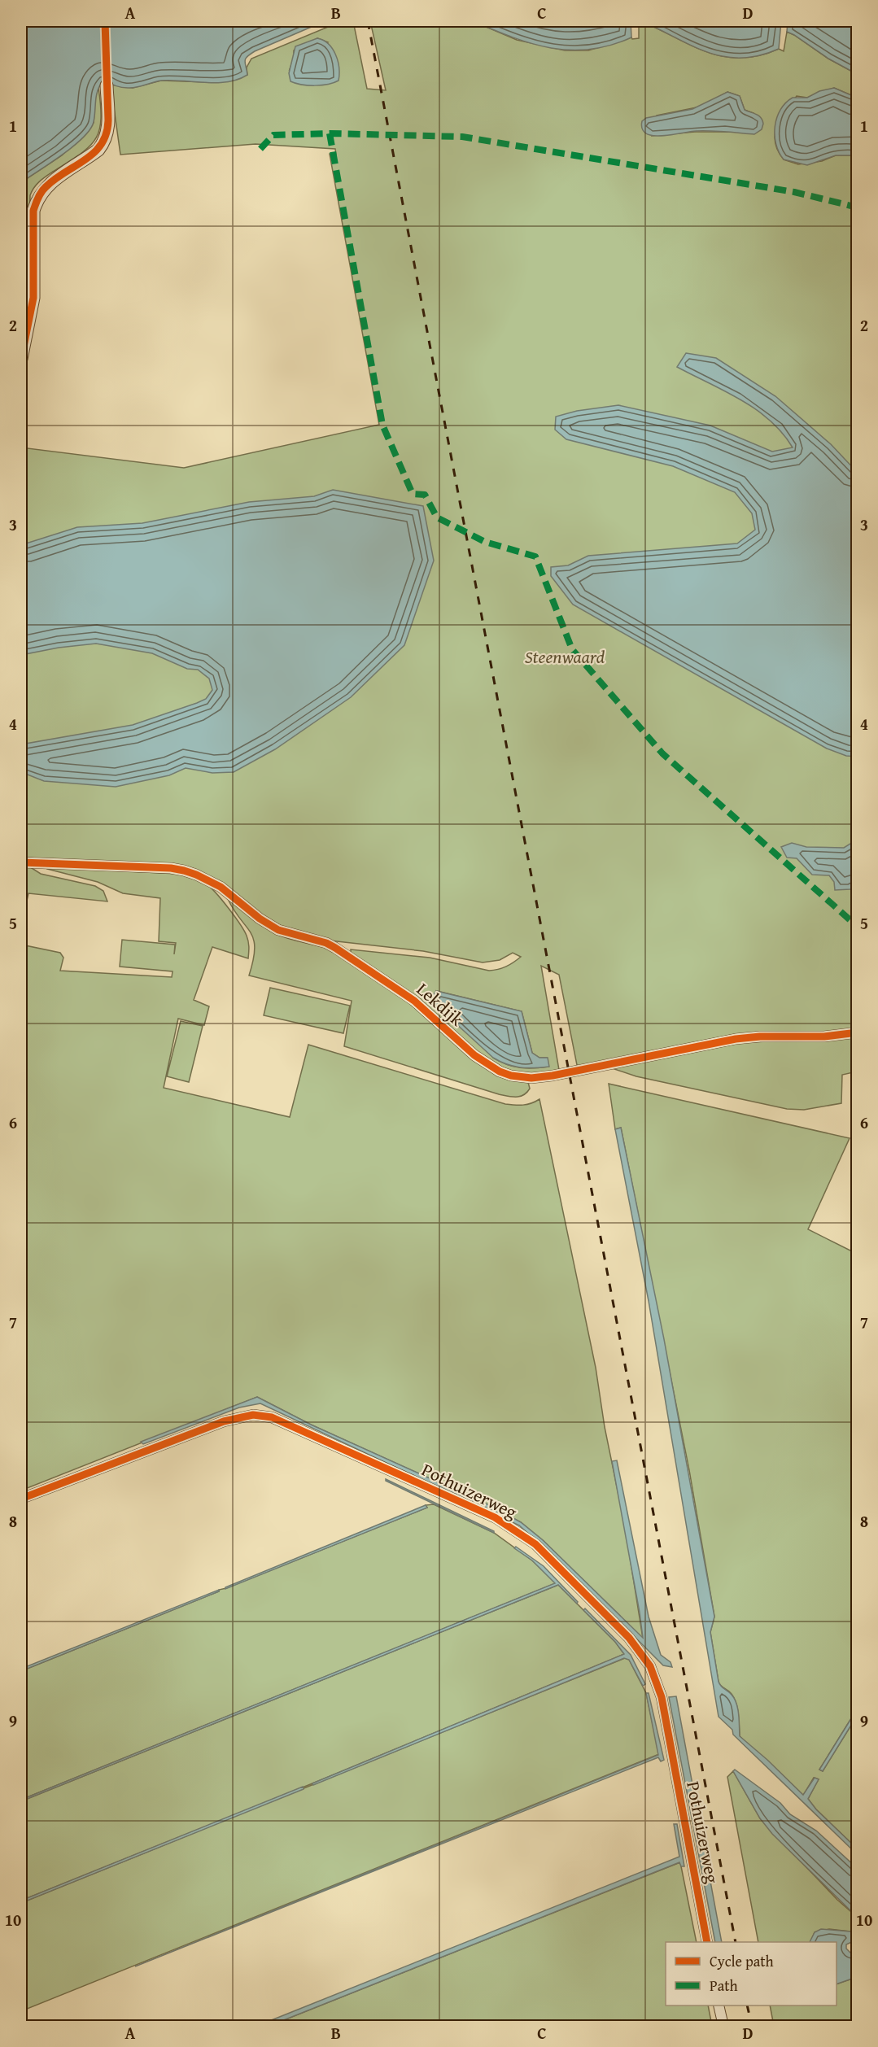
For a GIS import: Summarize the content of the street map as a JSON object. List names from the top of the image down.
{
  "streets": {
    "street": ["Lekdijk", "Pothuizerweg"]
  },
  "parks": ["Steenwaard"],
  "legend": ["Cycle path", "Path"],
  "grid": {
    "columns": [
      "A",
      "B",
      "C",
      "D"
    ],
    "rows": [
      "1",
      "2",
      "3",
      "4",
      "5",
      "6",
      "7",
      "8",
      "9",
      "10"
    ]
  }
}
